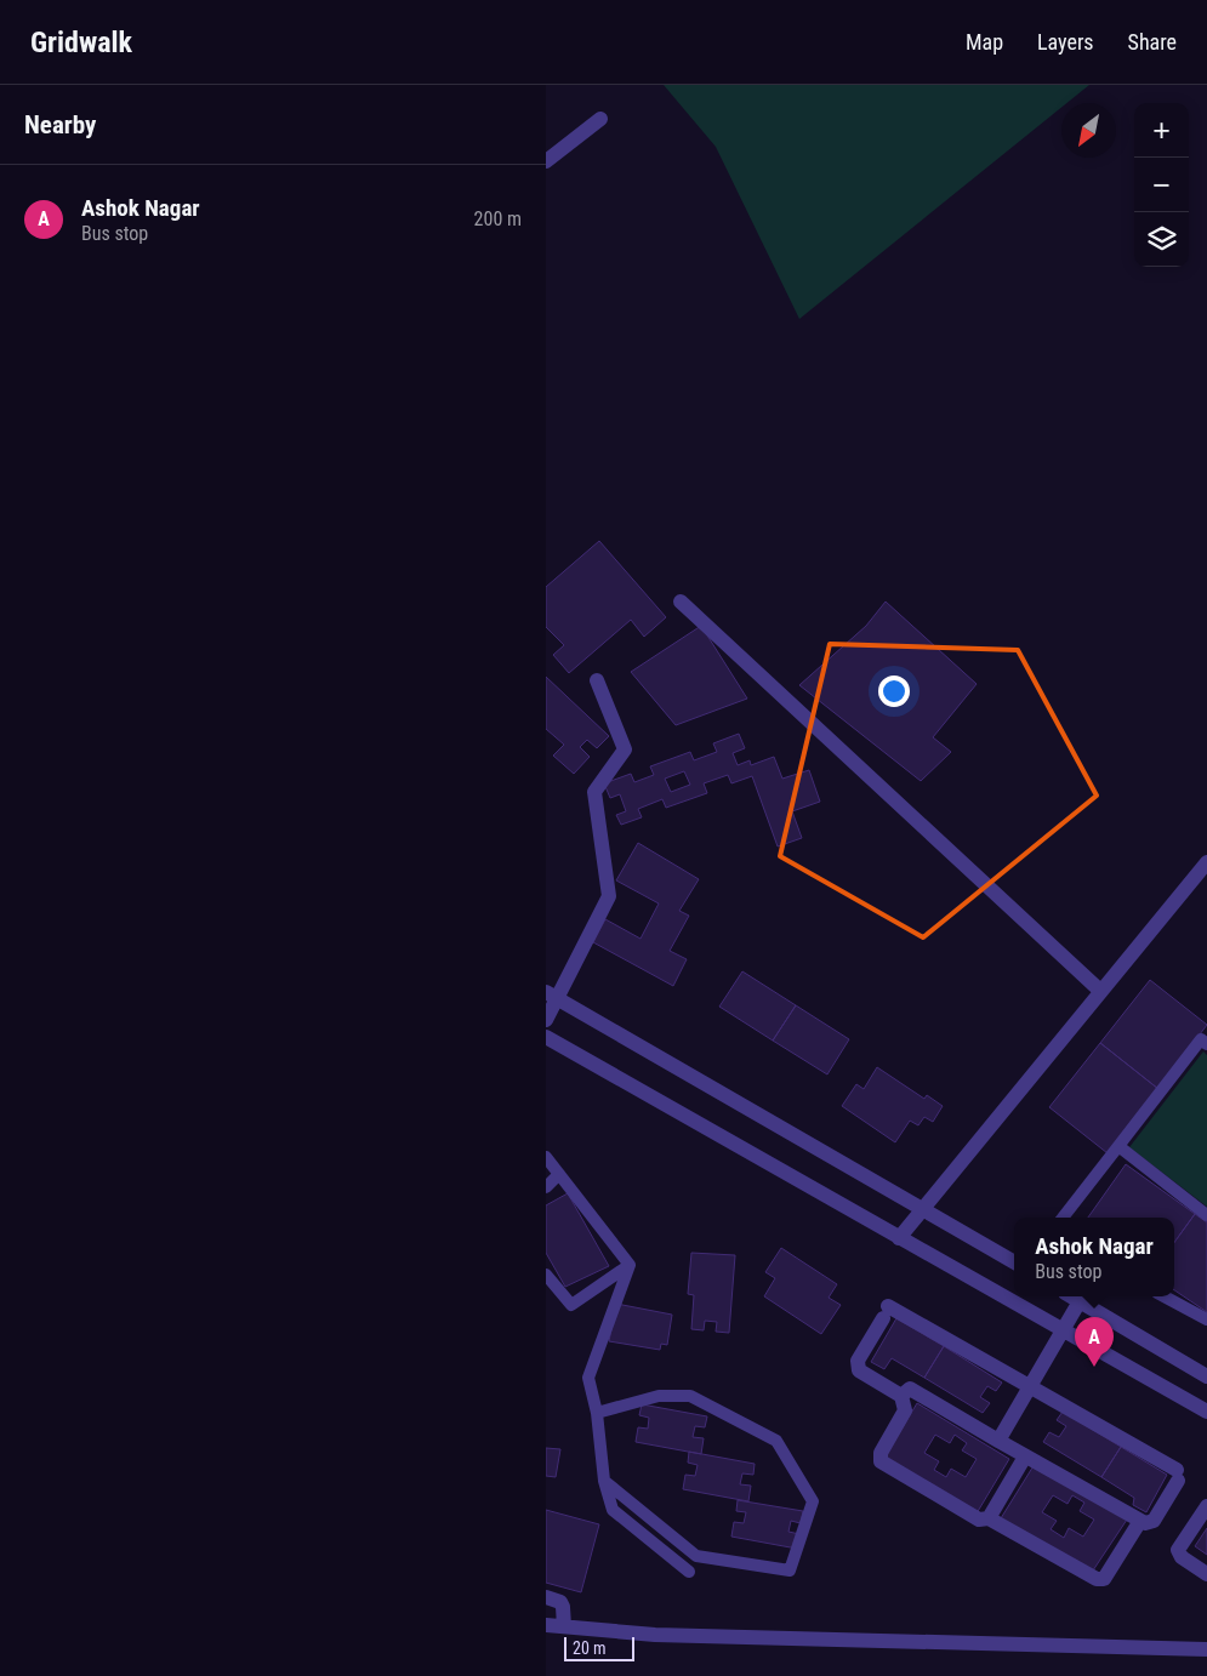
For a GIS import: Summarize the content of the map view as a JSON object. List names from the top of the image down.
{
  "scale_bar": "20 m",
  "north": "bottom left",
  "page": {
    "header": "Gridwalk",
    "nav": ["Map", "Layers", "Share"],
    "heading": "Nearby",
    "map_buttons": ["+", "−"],
    "list": [
      {
        "mark": "A",
        "name": "Ashok Nagar",
        "note": "Bus stop",
        "value": "200 m"
      }
    ],
    "popup": ["Ashok Nagar", "Bus stop"],
    "pins": "A",
    "scale": "20 m"
  }
}
